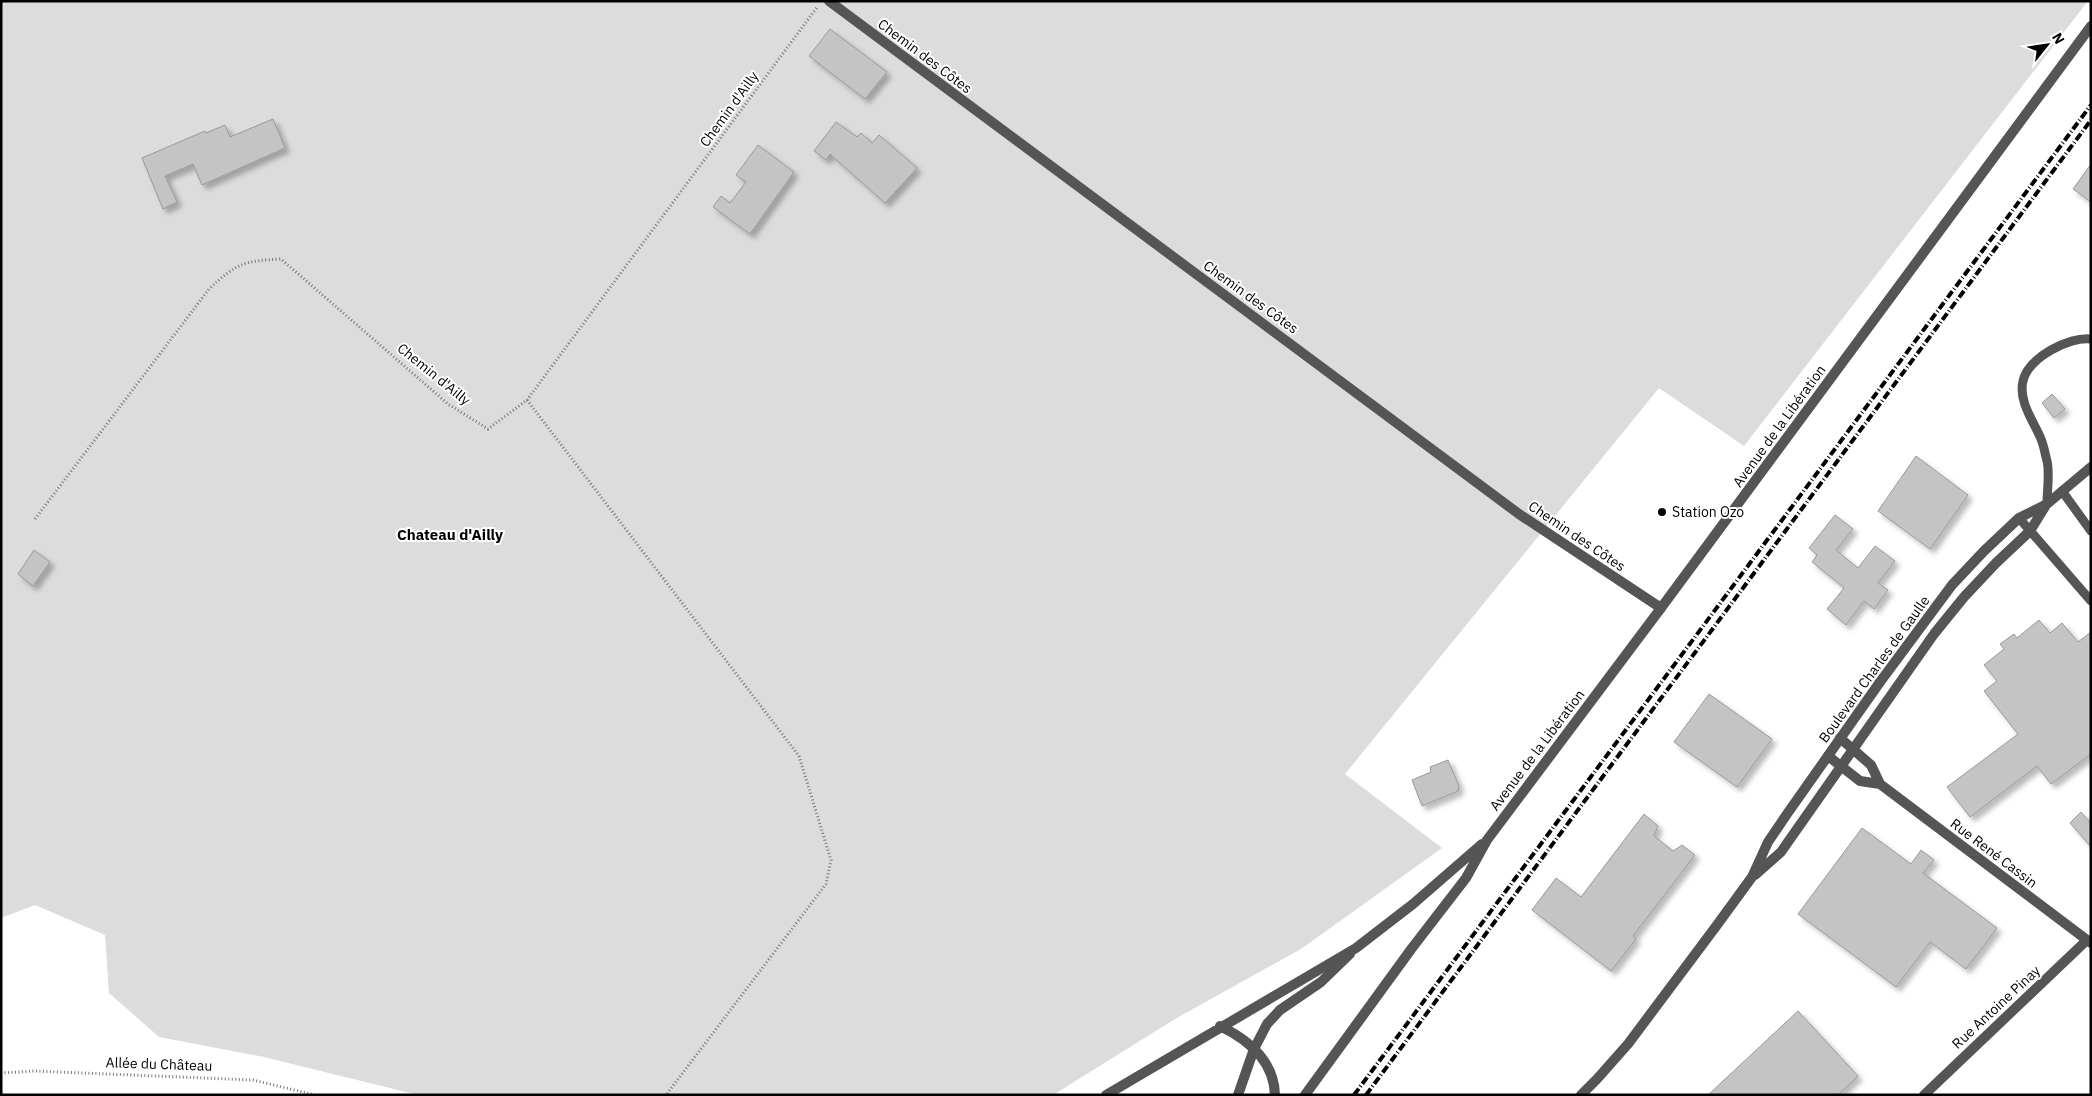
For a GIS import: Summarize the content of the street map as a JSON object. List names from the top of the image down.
{
  "streets": {
    "street": [
      "Chemin des Côtes",
      "Avenue de la Libération",
      "Boulevard Charles de Gaulle",
      "Rue René Cassin",
      "Rue Antoine Pinay"
    ],
    "path": ["Chemin d'Ailly", "Allée du Château"]
  },
  "crossings": [
    ["Chemin des Côtes", "Avenue de la Libération"],
    ["Boulevard Charles de Gaulle", "Rue René Cassin"],
    ["Rue René Cassin", "Rue Antoine Pinay"]
  ],
  "districts": ["Chateau d'Ailly"],
  "places": ["Station Ozo"],
  "north": "top right"
}
